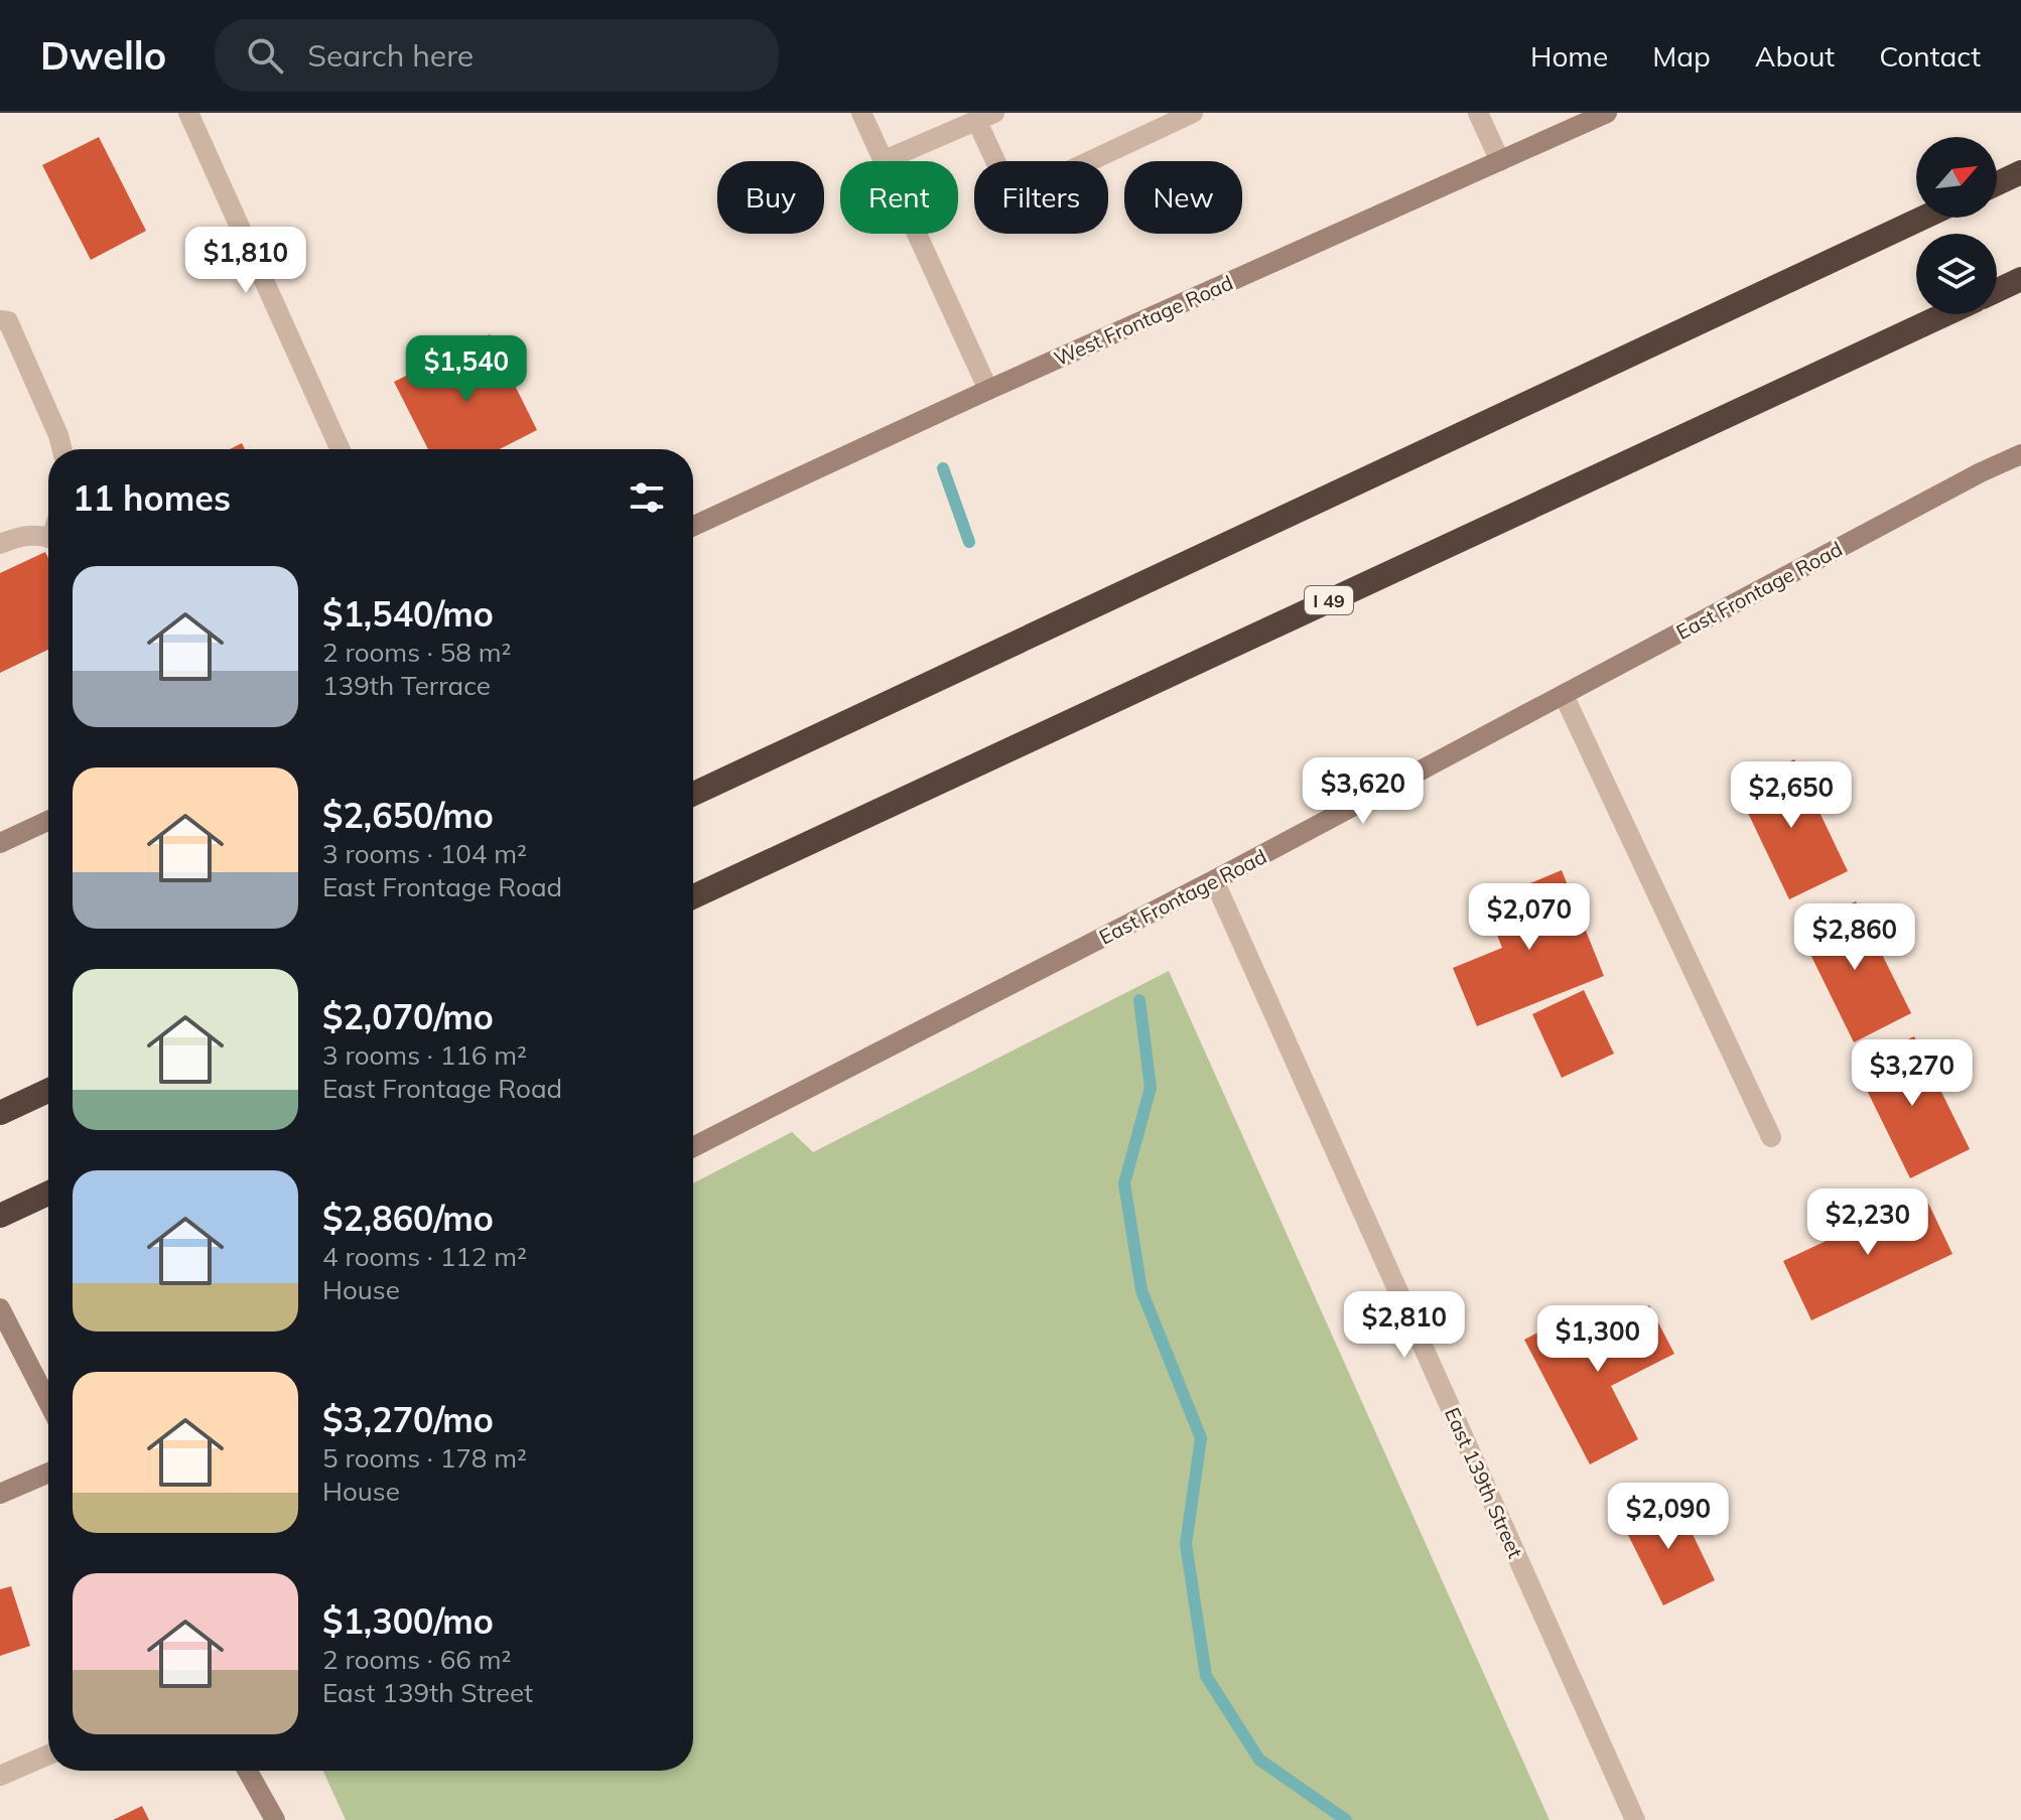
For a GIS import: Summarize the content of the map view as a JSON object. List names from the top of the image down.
{
  "streets": {
    "highway": ["I 49"],
    "street": ["West Frontage Road", "East Frontage Road", "East 139th Street"]
  },
  "crossings": [
    ["East Frontage Road", "East 139th Street"]
  ],
  "north": "top right",
  "page": {
    "header": "Dwello",
    "search": "Search here",
    "nav": [
      "Home",
      "Map",
      "About",
      "Contact"
    ],
    "chip": [
      "Buy",
      "Rent",
      "Filters",
      "New"
    ],
    "price": [
      "$1,810",
      "$1,540",
      "$3,620",
      "$2,650",
      "$2,070",
      "$2,860",
      "$3,270",
      "$2,230",
      "$2,810",
      "$1,300",
      "$2,090"
    ],
    "heading": "11 homes",
    "list": [
      {
        "name": "$1,540/mo",
        "note": "2 rooms · 58 m² · 139th Terrace"
      },
      {
        "name": "$2,650/mo",
        "note": "3 rooms · 104 m² · East Frontage Road"
      },
      {
        "name": "$2,070/mo",
        "note": "3 rooms · 116 m² · East Frontage Road"
      },
      {
        "name": "$2,860/mo",
        "note": "4 rooms · 112 m² · House"
      },
      {
        "name": "$3,270/mo",
        "note": "5 rooms · 178 m² · House"
      },
      {
        "name": "$1,300/mo",
        "note": "2 rooms · 66 m² · East 139th Street"
      }
    ]
  }
}
